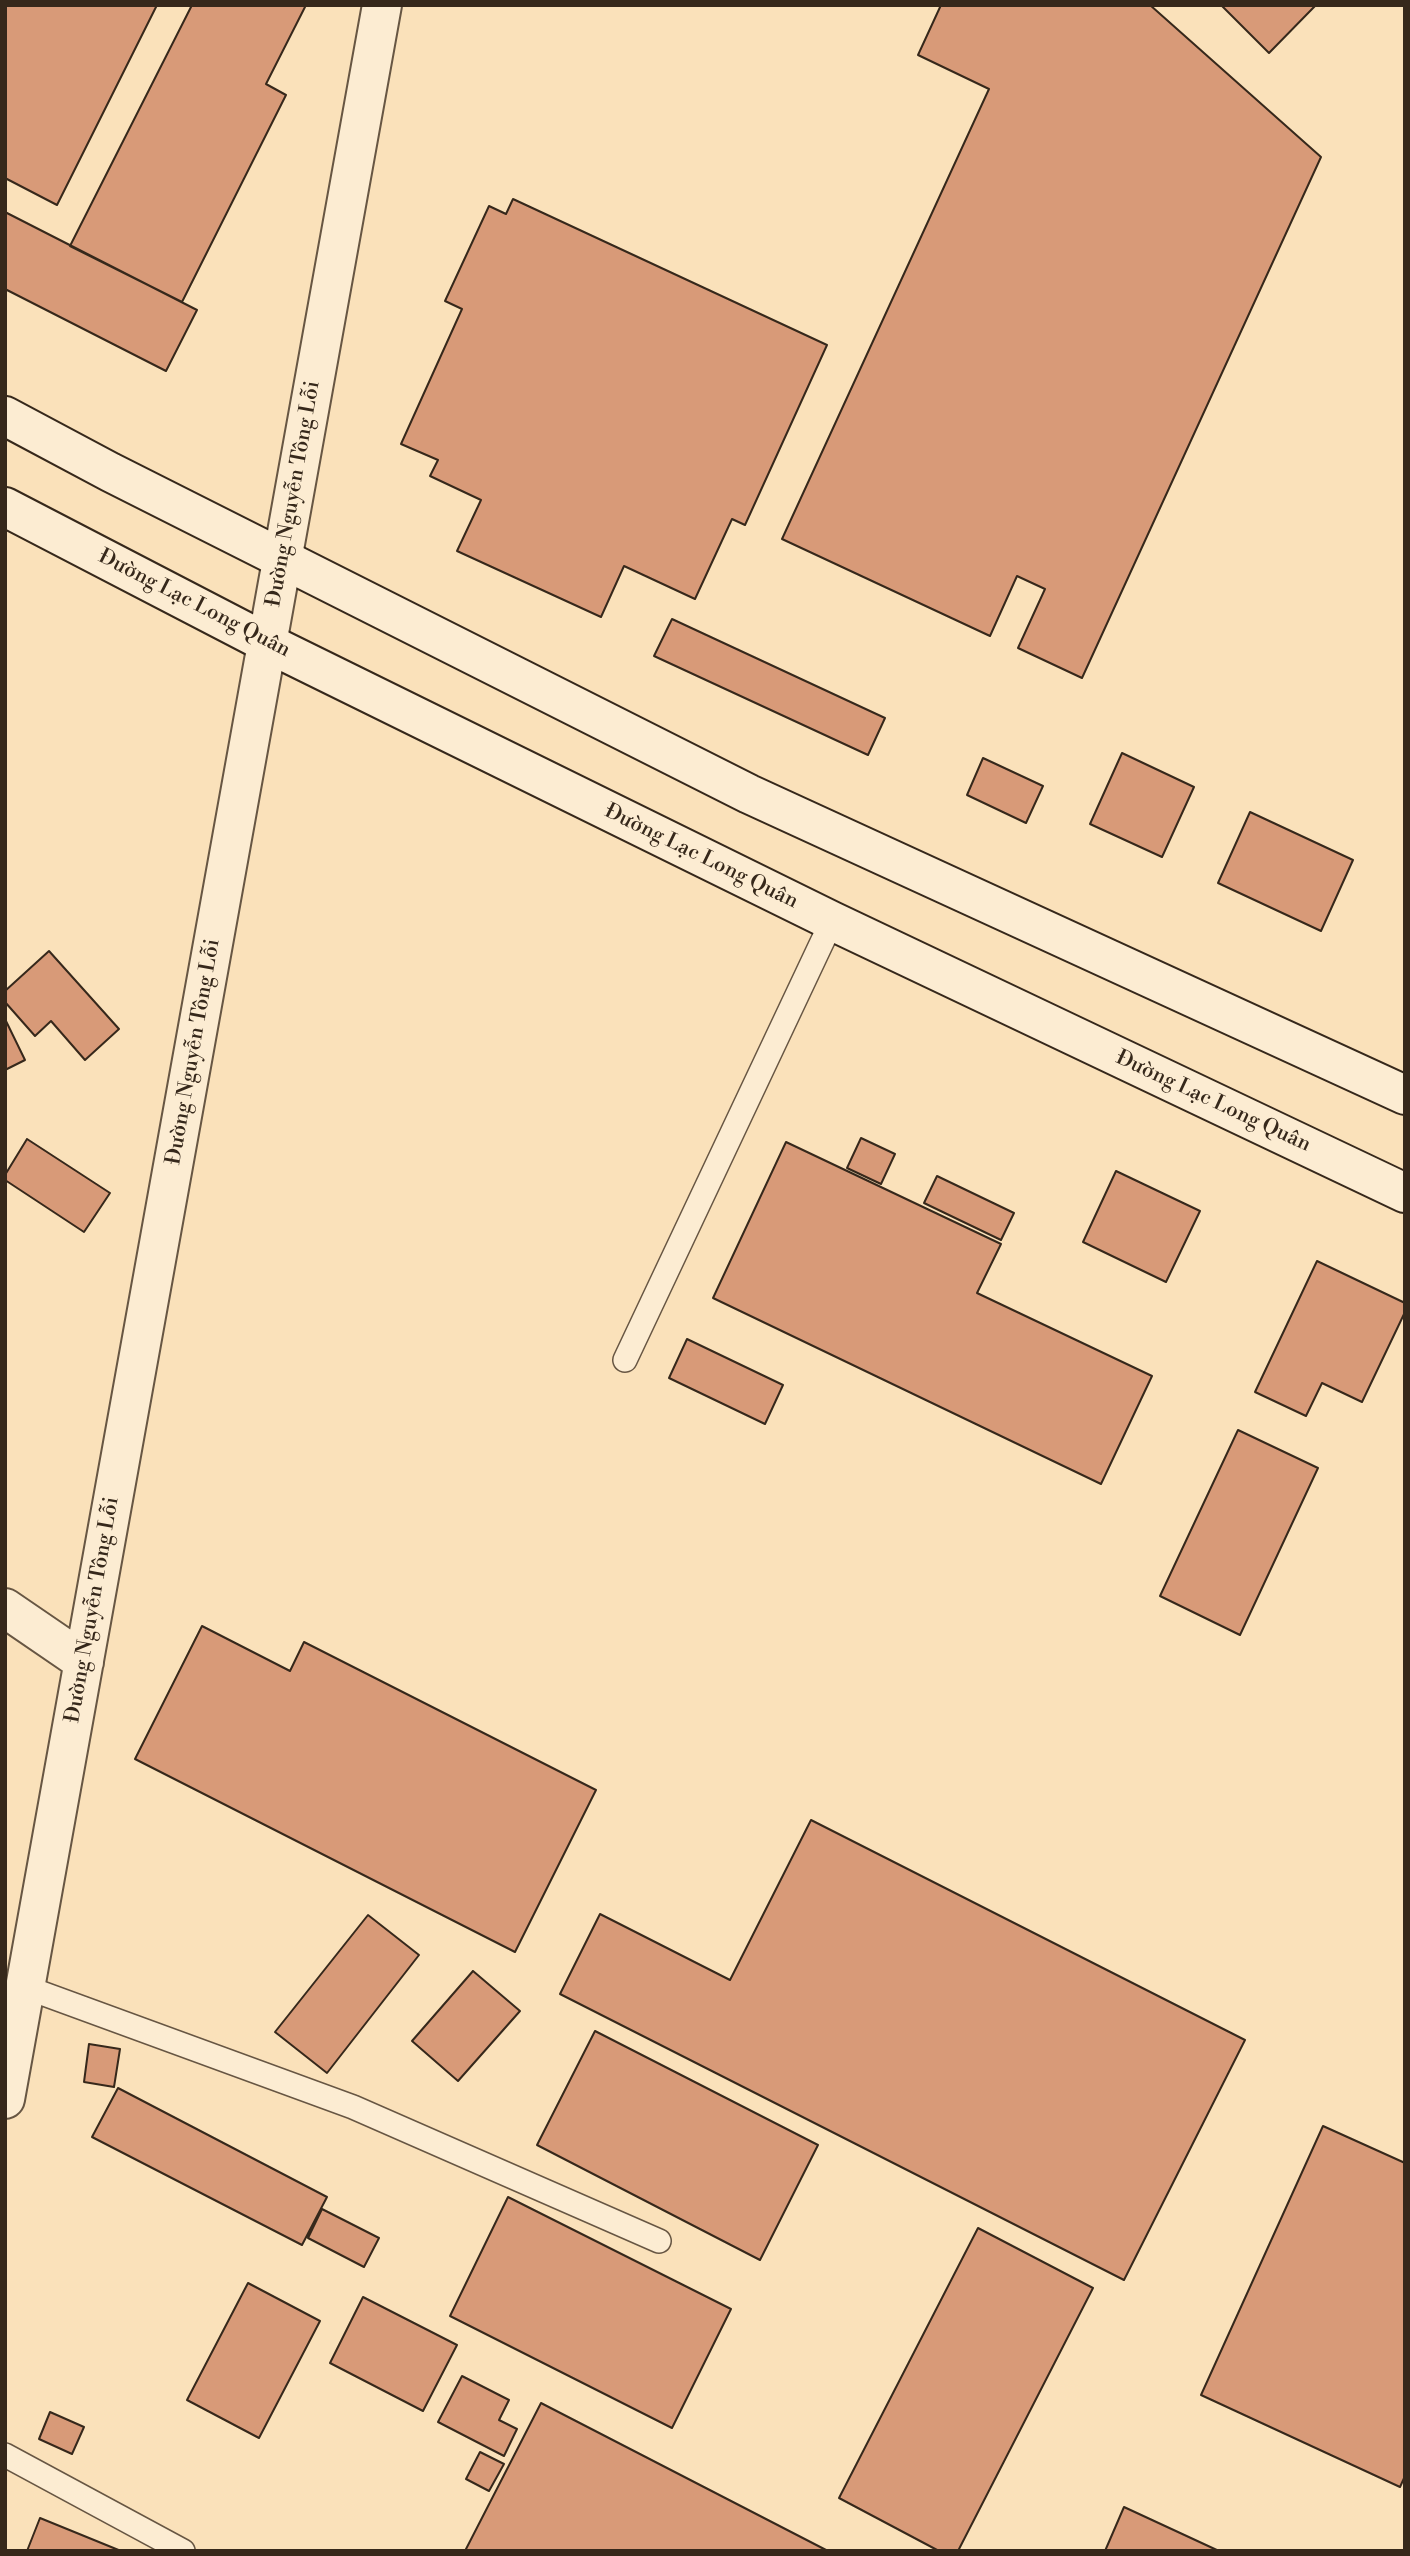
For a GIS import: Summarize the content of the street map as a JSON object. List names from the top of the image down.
{
  "streets": {
    "main road": ["Đường Nguyễn Tông Lỗi", "Đường Lạc Long Quân"]
  },
  "crossings": [
    ["Đường Nguyễn Tông Lỗi", "Đường Lạc Long Quân"]
  ]
}
